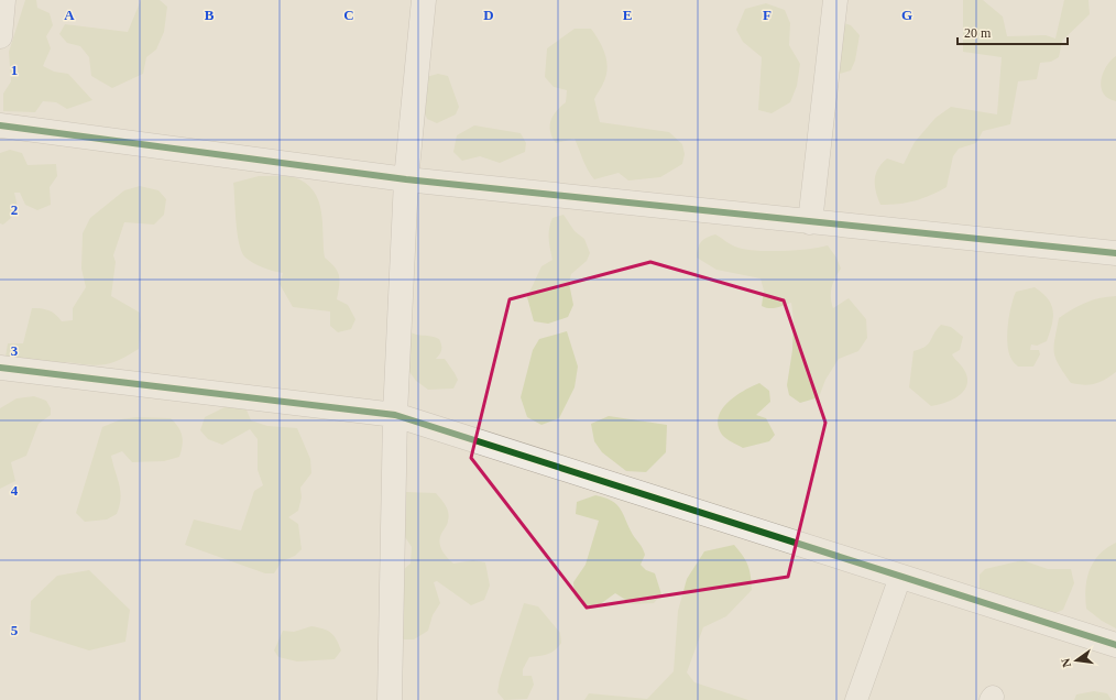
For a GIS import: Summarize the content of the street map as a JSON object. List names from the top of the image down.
{
  "scale_bar": "20 m",
  "north": "left",
  "grid": {
    "columns": [
      "A",
      "B",
      "C",
      "D",
      "E",
      "F",
      "G"
    ],
    "rows": [
      "1",
      "2",
      "3",
      "4",
      "5"
    ]
  }
}
